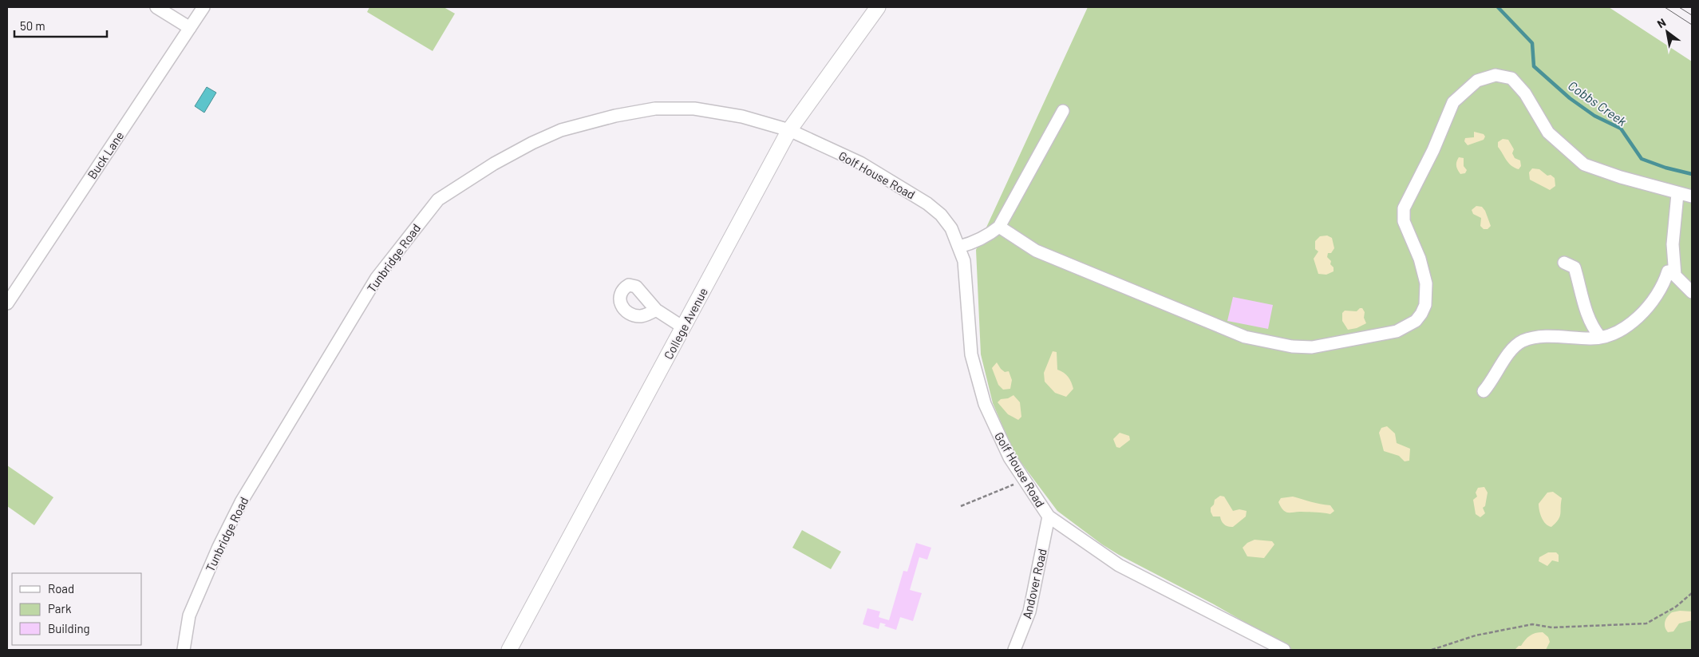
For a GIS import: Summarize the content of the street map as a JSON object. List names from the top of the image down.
{
  "streets": {
    "main road": ["College Avenue"],
    "street": [
      "Buck Lane",
      "Golf House Road",
      "Tunbridge Road",
      "Andover Road"
    ]
  },
  "crossings": [
    ["Golf House Road", "Tunbridge Road"],
    ["Golf House Road", "College Avenue"],
    ["Golf House Road", "Andover Road"],
    ["Tunbridge Road", "College Avenue"]
  ],
  "water": ["Cobbs Creek"],
  "legend": ["Road", "Park", "Building"],
  "scale_bar": "50 m",
  "north": "top left"
}
